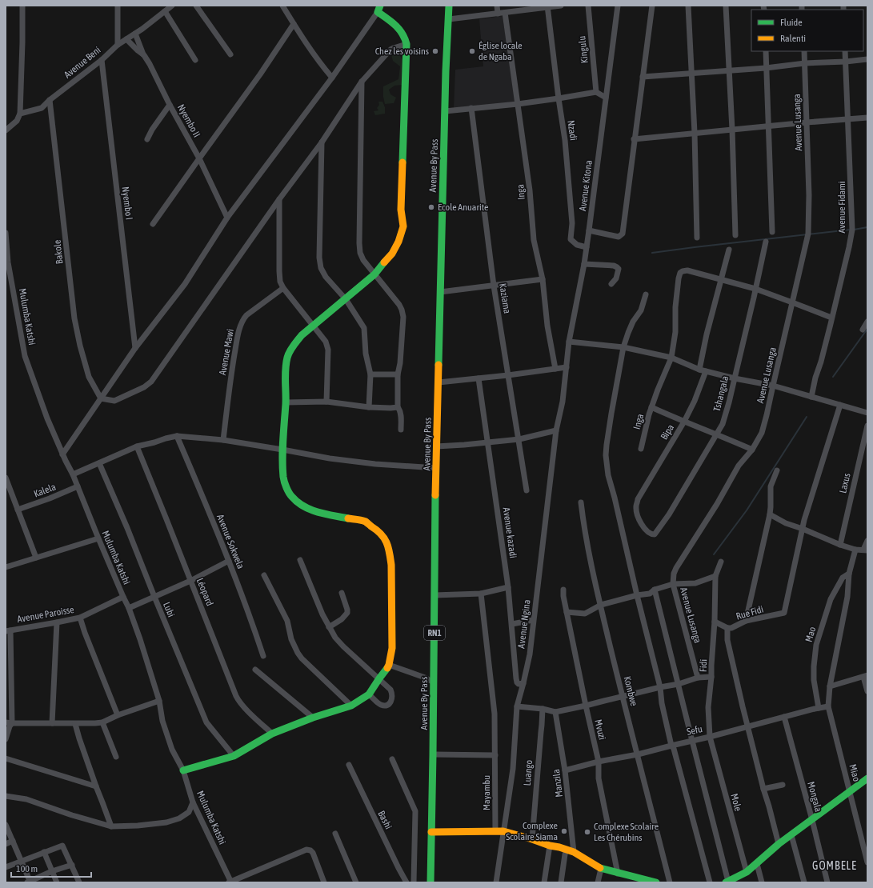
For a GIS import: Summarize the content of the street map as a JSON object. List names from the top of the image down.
{
  "streets": {
    "main road": ["Avenue By Pass", "RN1"],
    "street": [
      "Kingulu",
      "Avenue Beni",
      "Nyembo II",
      "Avenue Lusanga",
      "Nzadi",
      "Avenue Kitona",
      "Inga",
      "Nyembo I",
      "Avenue Fidami",
      "Bakole",
      "Kaziama",
      "Mulumba Katshi",
      "Avenue Mawi",
      "Tshangala",
      "Bipa",
      "Laxus",
      "Kalela",
      "Avenue kazadi",
      "Avenue Sokwela",
      "Léopard",
      "Lubi",
      "Rue Fidi",
      "Avenue Paroisse",
      "Avenue Ngina",
      "Mao",
      "Fidi",
      "Kombwe",
      "Mvuzi",
      "Sefu",
      "Luango",
      "Miao",
      "Manzila",
      "Mayambu",
      "Mongala",
      "Mole",
      "Bashi"
    ]
  },
  "crossings": [
    ["Avenue Beni", "Nyembo II"],
    ["Avenue Beni", "Nyembo I"],
    ["Avenue Beni", "Bakole"],
    ["Nzadi", "Avenue Kitona"],
    ["Avenue Kitona", "Avenue Ngina"],
    ["Mulumba Katshi", "Kalela"],
    ["Mulumba Katshi", "Avenue Paroisse"],
    ["Tshangala", "Bipa"],
    ["Avenue kazadi", "Avenue Ngina"],
    ["Rue Fidi", "Sefu"],
    ["Mao", "Sefu"],
    ["Mao", "Miao"],
    ["Fidi", "Sefu"],
    ["Fidi", "Mole"],
    ["Kombwe", "Sefu"],
    ["Mvuzi", "Sefu"],
    ["Sefu", "Miao"],
    ["Sefu", "Manzila"],
    ["Sefu", "Mongala"],
    ["Sefu", "Mole"]
  ],
  "districts": ["GOMBELE"],
  "places": [
    "Chez les voisins",
    "Église locale de Ngaba",
    "Ecole Anuarite",
    "Complexe Scolaire Siama",
    "Complexe Scolaire Les Chérubins"
  ],
  "legend": ["Fluide", "Ralenti"],
  "scale_bar": "100 m"
}
